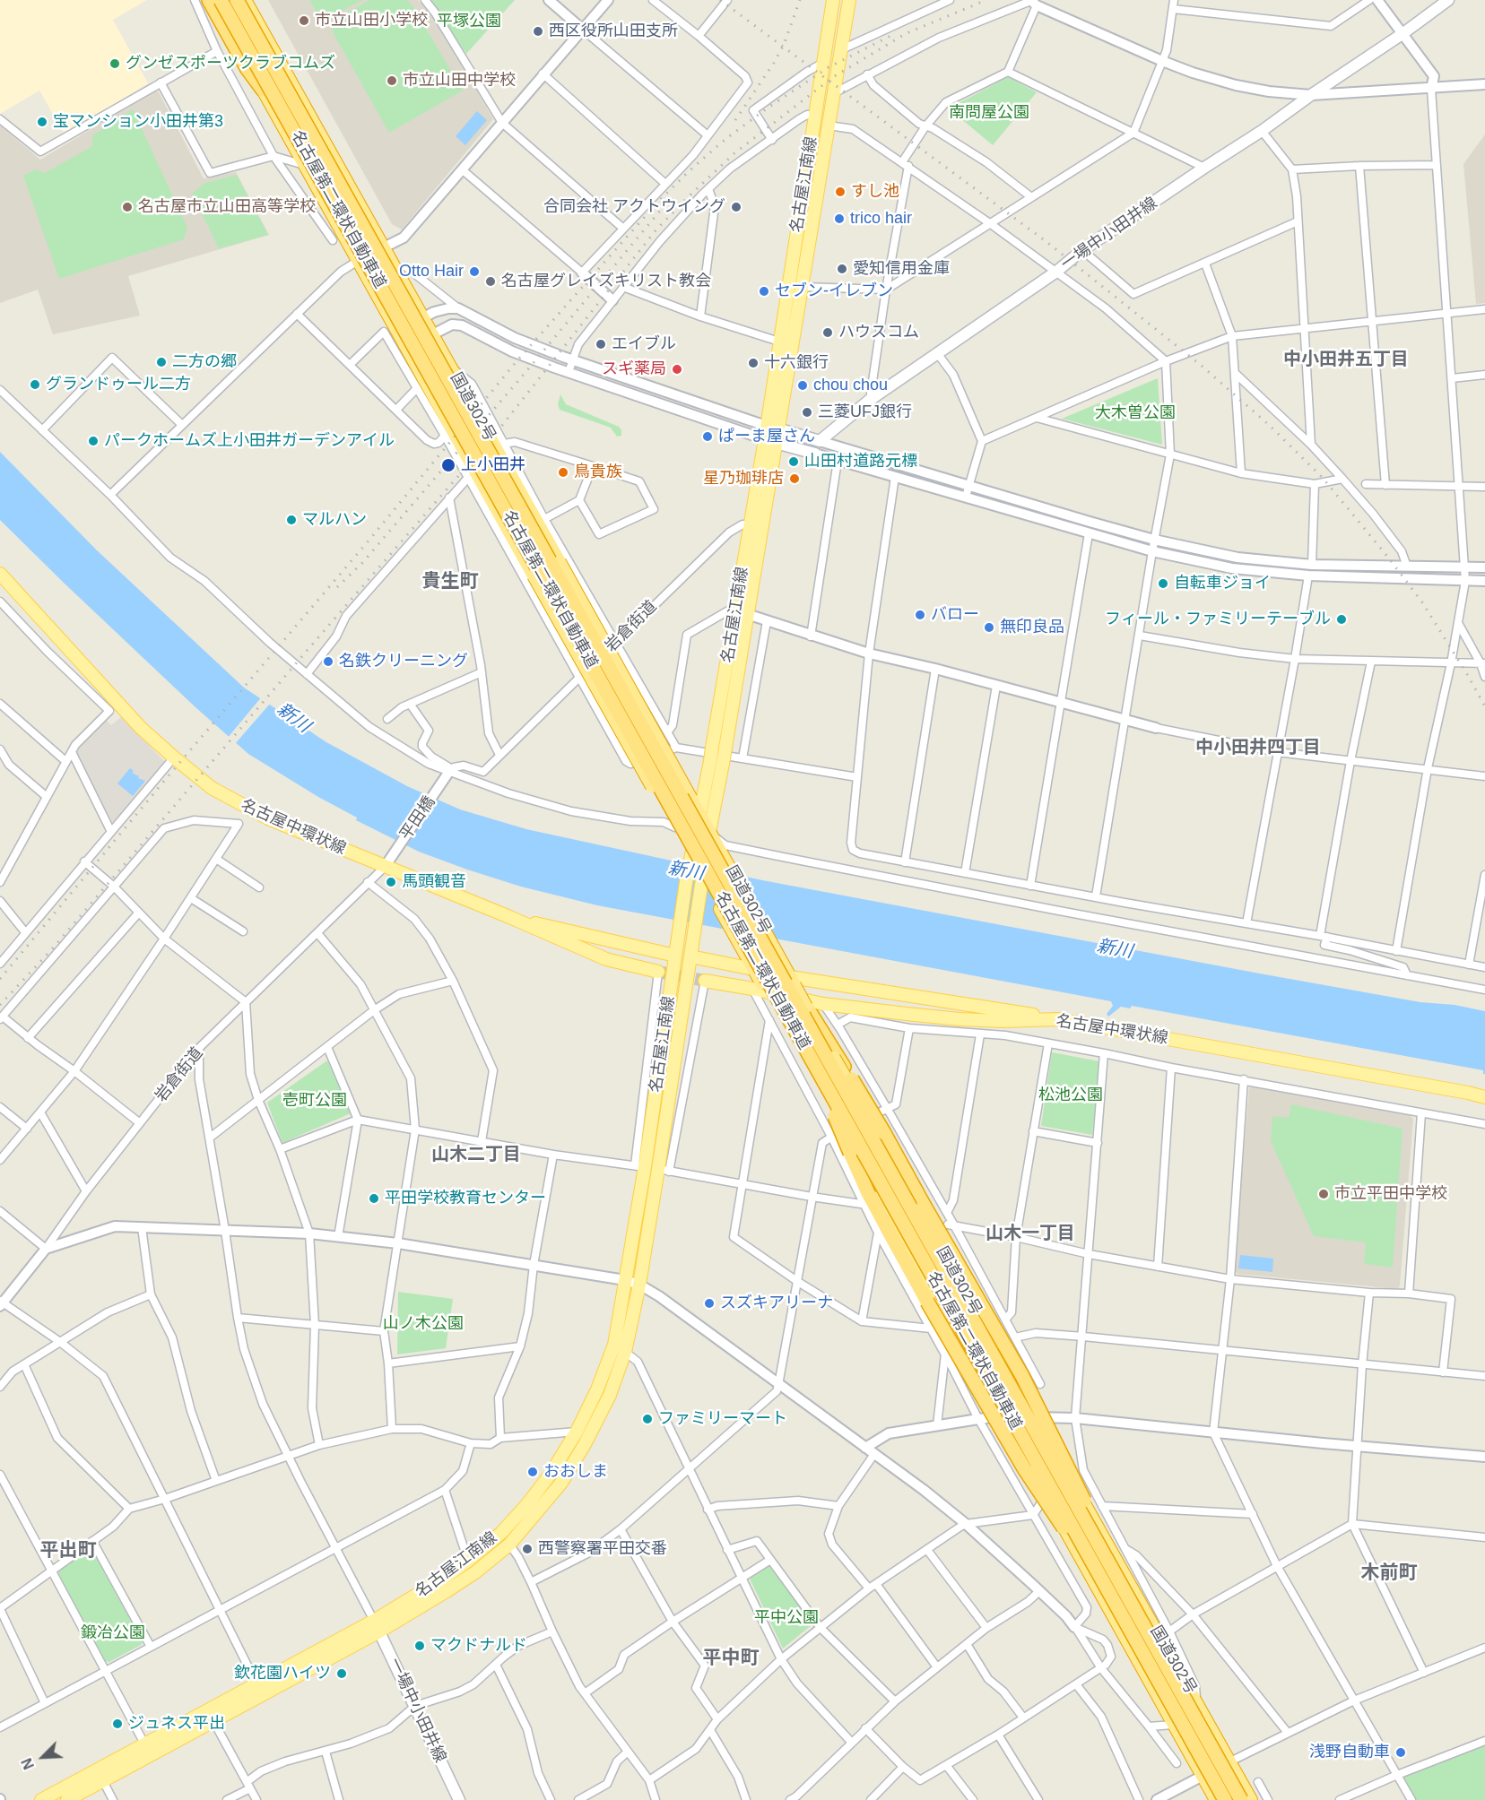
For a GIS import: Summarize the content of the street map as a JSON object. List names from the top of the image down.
{
  "streets": {
    "highway": ["名古屋第二環状自動車道", "国道302号"],
    "main road": ["名古屋江南線", "一場中小田井線", "名古屋中環状線"],
    "street": ["岩倉街道", "平田橋"]
  },
  "crossings": [
    ["名古屋江南線", "一場中小田井線"],
    ["名古屋江南線", "国道302号"],
    ["名古屋江南線", "岩倉街道"],
    ["国道302号", "名古屋中環状線"],
    ["岩倉街道", "平田橋"],
    ["岩倉街道", "名古屋中環状線"],
    ["平田橋", "名古屋中環状線"]
  ],
  "districts": [
    "中小田井五丁目",
    "貴生町",
    "中小田井四丁目",
    "山木二丁目",
    "山木一丁目",
    "平出町",
    "木前町",
    "平中町"
  ],
  "water": ["新川"],
  "parks": [
    "平塚公園",
    "南問屋公園",
    "大木曽公園",
    "松池公園",
    "壱町公園",
    "山ノ木公園",
    "平中公園",
    "鍛冶公園"
  ],
  "places": [
    "市立山田小学校",
    "西区役所山田支所",
    "グンゼスポーツクラブコムズ",
    "市立山田中学校",
    "宝マンション小田井第3",
    "すし池",
    "名古屋市立山田高等学校",
    "合同会社 アクトウイング",
    "trico hair",
    "愛知信用金庫",
    "Otto Hair",
    "名古屋グレイズキリスト教会",
    "セブン-イレブン",
    "ハウスコム",
    "エイブル",
    "二方の郷",
    "十六銀行",
    "スギ薬局",
    "グランドゥール二方",
    "chou chou",
    "三菱UFJ銀行",
    "ぱーま屋さん",
    "パークホームズ上小田井ガーデンアイル",
    "山田村道路元標",
    "上小田井",
    "鳥貴族",
    "星乃珈琲店",
    "マルハン",
    "自転車ジョイ",
    "バロー",
    "フィール・ファミリーテーブル",
    "無印良品",
    "名鉄クリーニング",
    "馬頭観音",
    "市立平田中学校",
    "平田学校教育センター",
    "スズキアリーナ",
    "ファミリーマート",
    "おおしま",
    "西警察署平田交番",
    "マクドナルド",
    "欽花園ハイツ",
    "ジュネス平出",
    "浅野自動車"
  ],
  "north": "bottom left"
}
